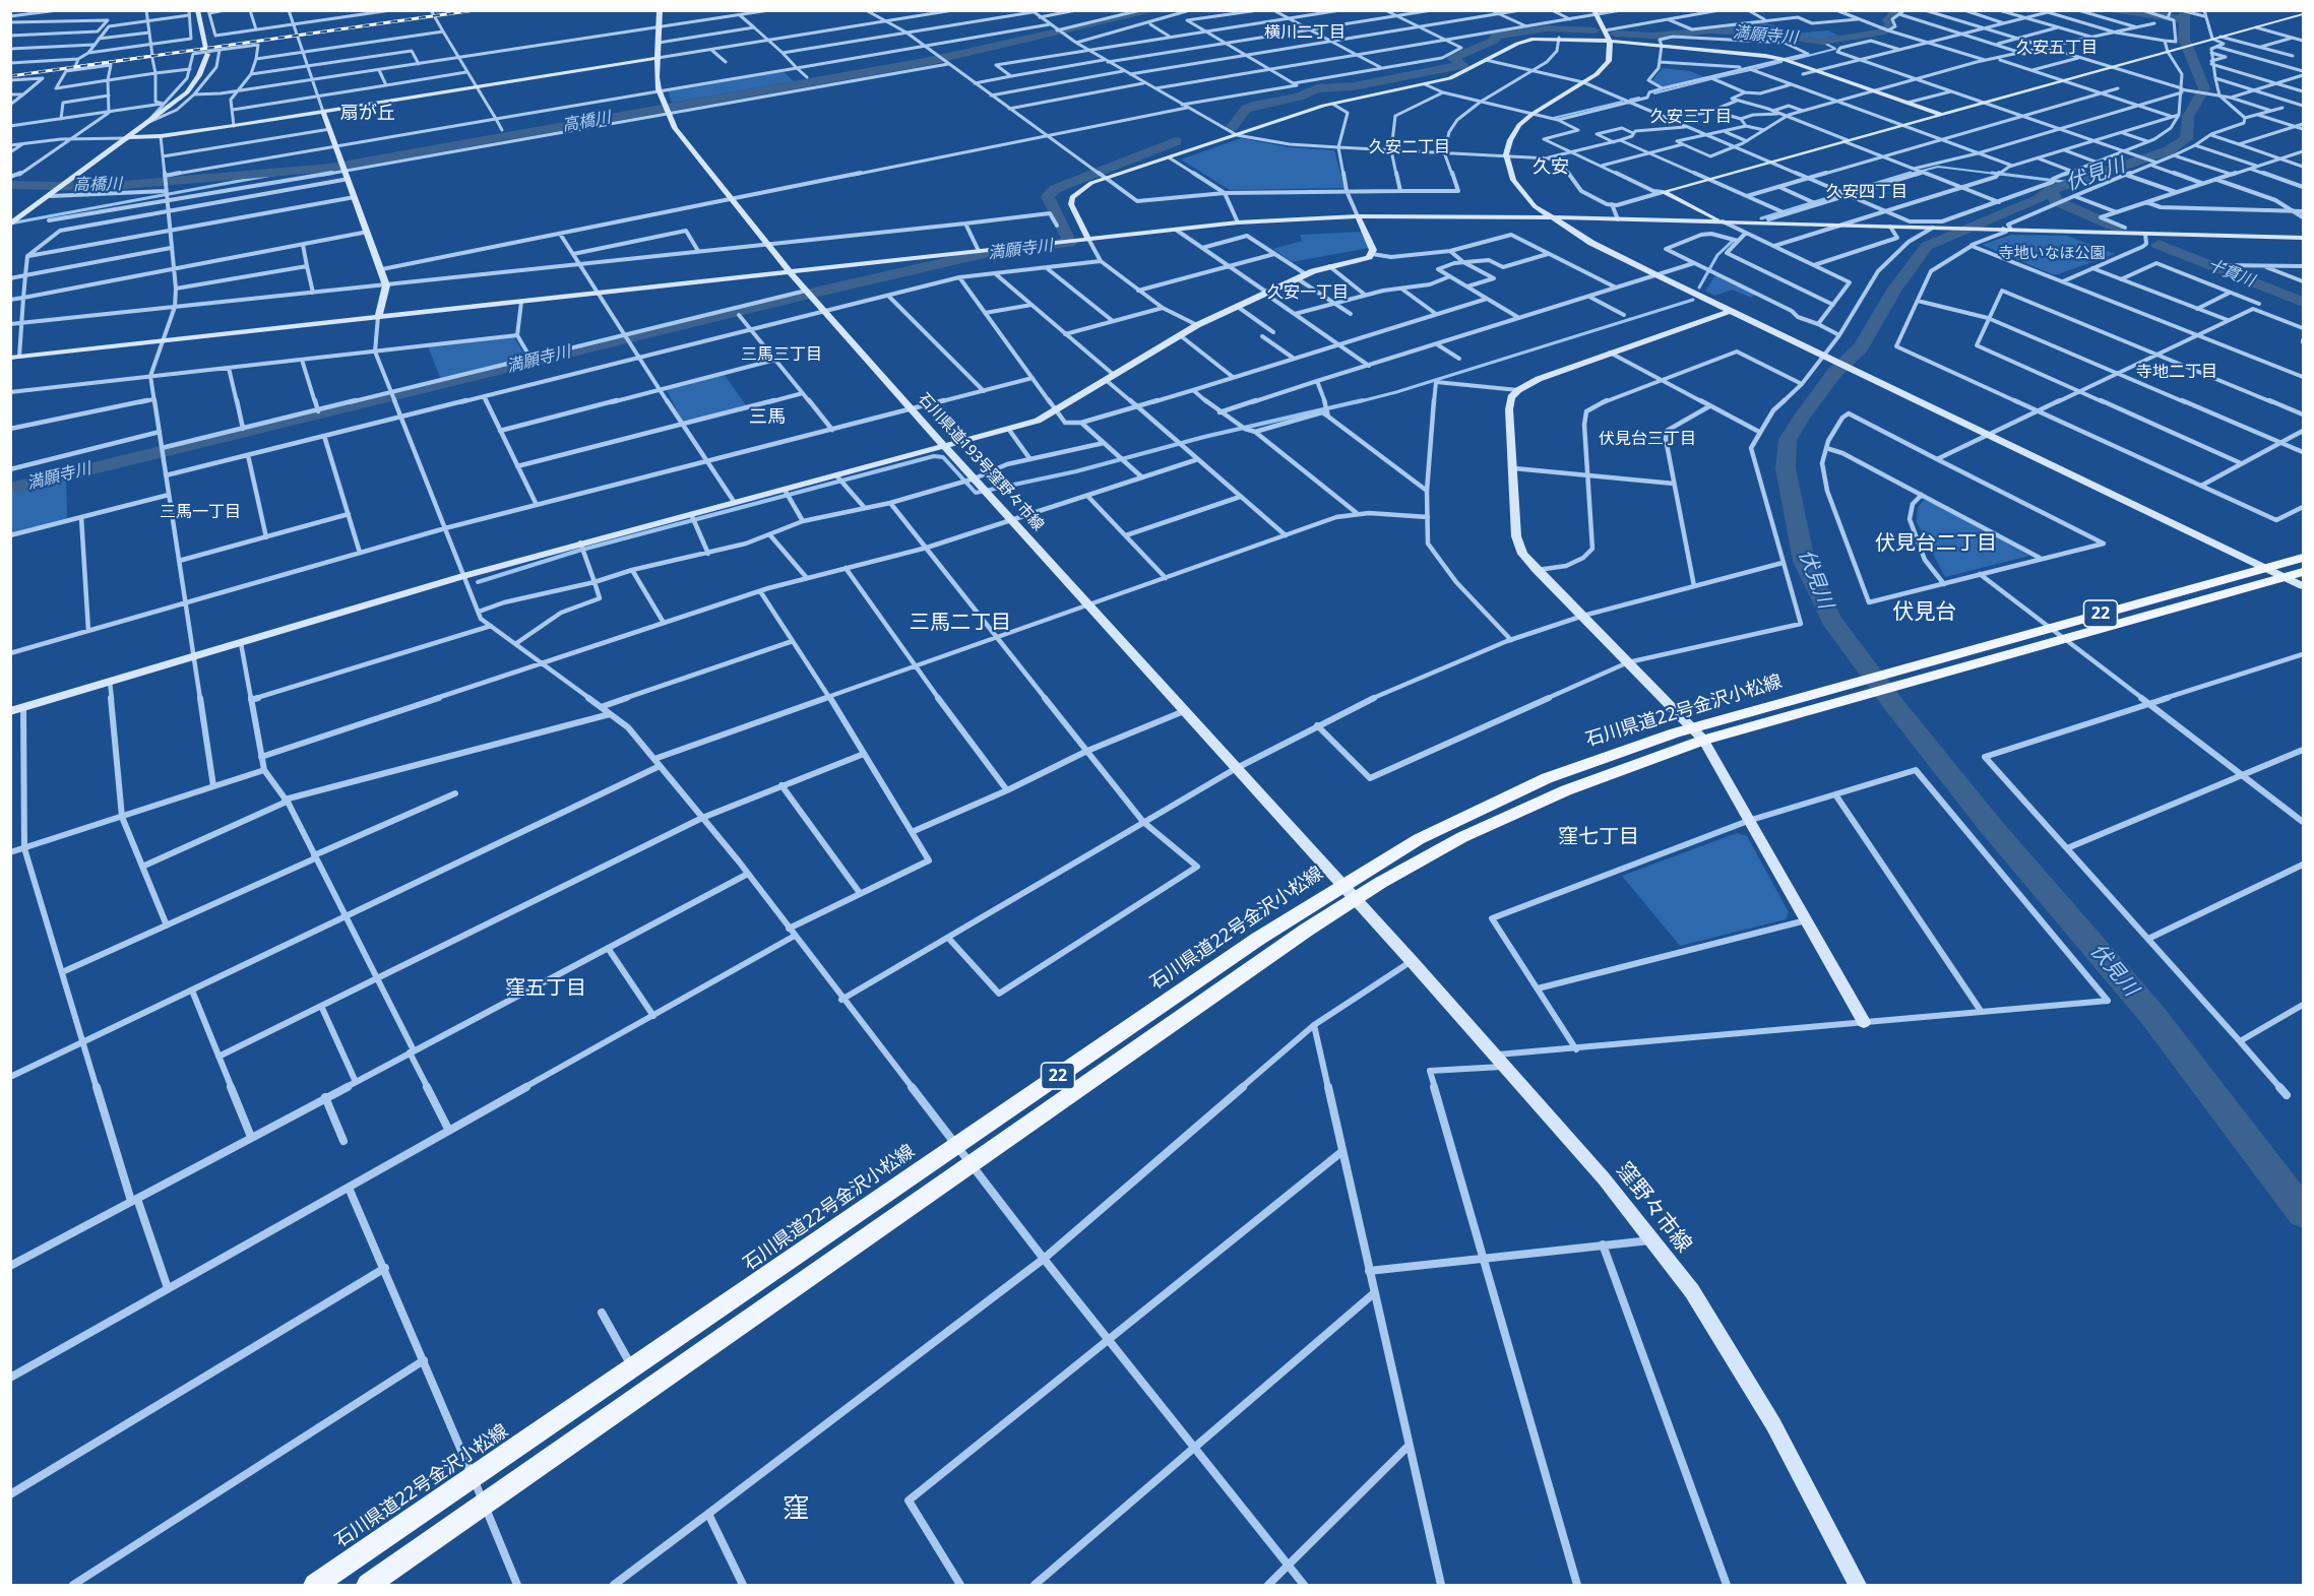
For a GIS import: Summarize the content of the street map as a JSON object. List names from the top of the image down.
{
  "streets": {
    "main road": ["22", "石川県道22号金沢小松線"],
    "street": ["石川県道193号窪野々市線", "窪野々市線"]
  },
  "crossings": [
    ["石川県道193号窪野々市線", "石川県道22号金沢小松線"],
    ["石川県道193号窪野々市線", "窪野々市線"],
    ["石川県道22号金沢小松線", "窪野々市線"]
  ],
  "districts": [
    "横川二丁目",
    "久安五丁目",
    "扇が丘",
    "久安三丁目",
    "久安二丁目",
    "久安",
    "久安四丁目",
    "久安一丁目",
    "三馬三丁目",
    "寺地二丁目",
    "三馬",
    "伏見台三丁目",
    "三馬一丁目",
    "伏見台二丁目",
    "伏見台",
    "三馬二丁目",
    "窪七丁目",
    "窪五丁目",
    "窪"
  ],
  "water": [
    "満願寺川",
    "高橋川",
    "伏見川",
    "十貫川"
  ],
  "parks": ["寺地いなほ公園"]
}
